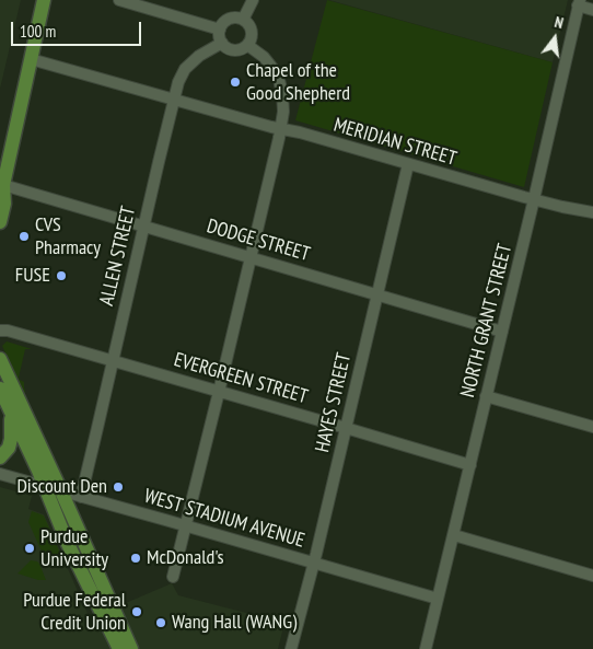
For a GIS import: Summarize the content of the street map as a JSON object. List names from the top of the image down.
{
  "streets": {
    "street": [
      "MERIDIAN STREET",
      "DODGE STREET",
      "ALLEN STREET",
      "NORTH GRANT STREET",
      "EVERGREEN STREET",
      "HAYES STREET",
      "WEST STADIUM AVENUE"
    ]
  },
  "crossings": [
    ["MERIDIAN STREET", "ALLEN STREET"],
    ["MERIDIAN STREET", "NORTH GRANT STREET"],
    ["MERIDIAN STREET", "HAYES STREET"],
    ["DODGE STREET", "ALLEN STREET"],
    ["DODGE STREET", "NORTH GRANT STREET"],
    ["DODGE STREET", "HAYES STREET"],
    ["ALLEN STREET", "EVERGREEN STREET"],
    ["ALLEN STREET", "WEST STADIUM AVENUE"],
    ["NORTH GRANT STREET", "EVERGREEN STREET"],
    ["NORTH GRANT STREET", "WEST STADIUM AVENUE"],
    ["EVERGREEN STREET", "HAYES STREET"],
    ["HAYES STREET", "WEST STADIUM AVENUE"]
  ],
  "places": [
    "Chapel of the Good Shepherd",
    "CVS Pharmacy",
    "FUSE",
    "Discount Den",
    "Purdue University",
    "McDonald's",
    "Purdue Federal Credit Union",
    "Wang Hall (WANG)"
  ],
  "scale_bar": "100 m",
  "north": "top"
}
